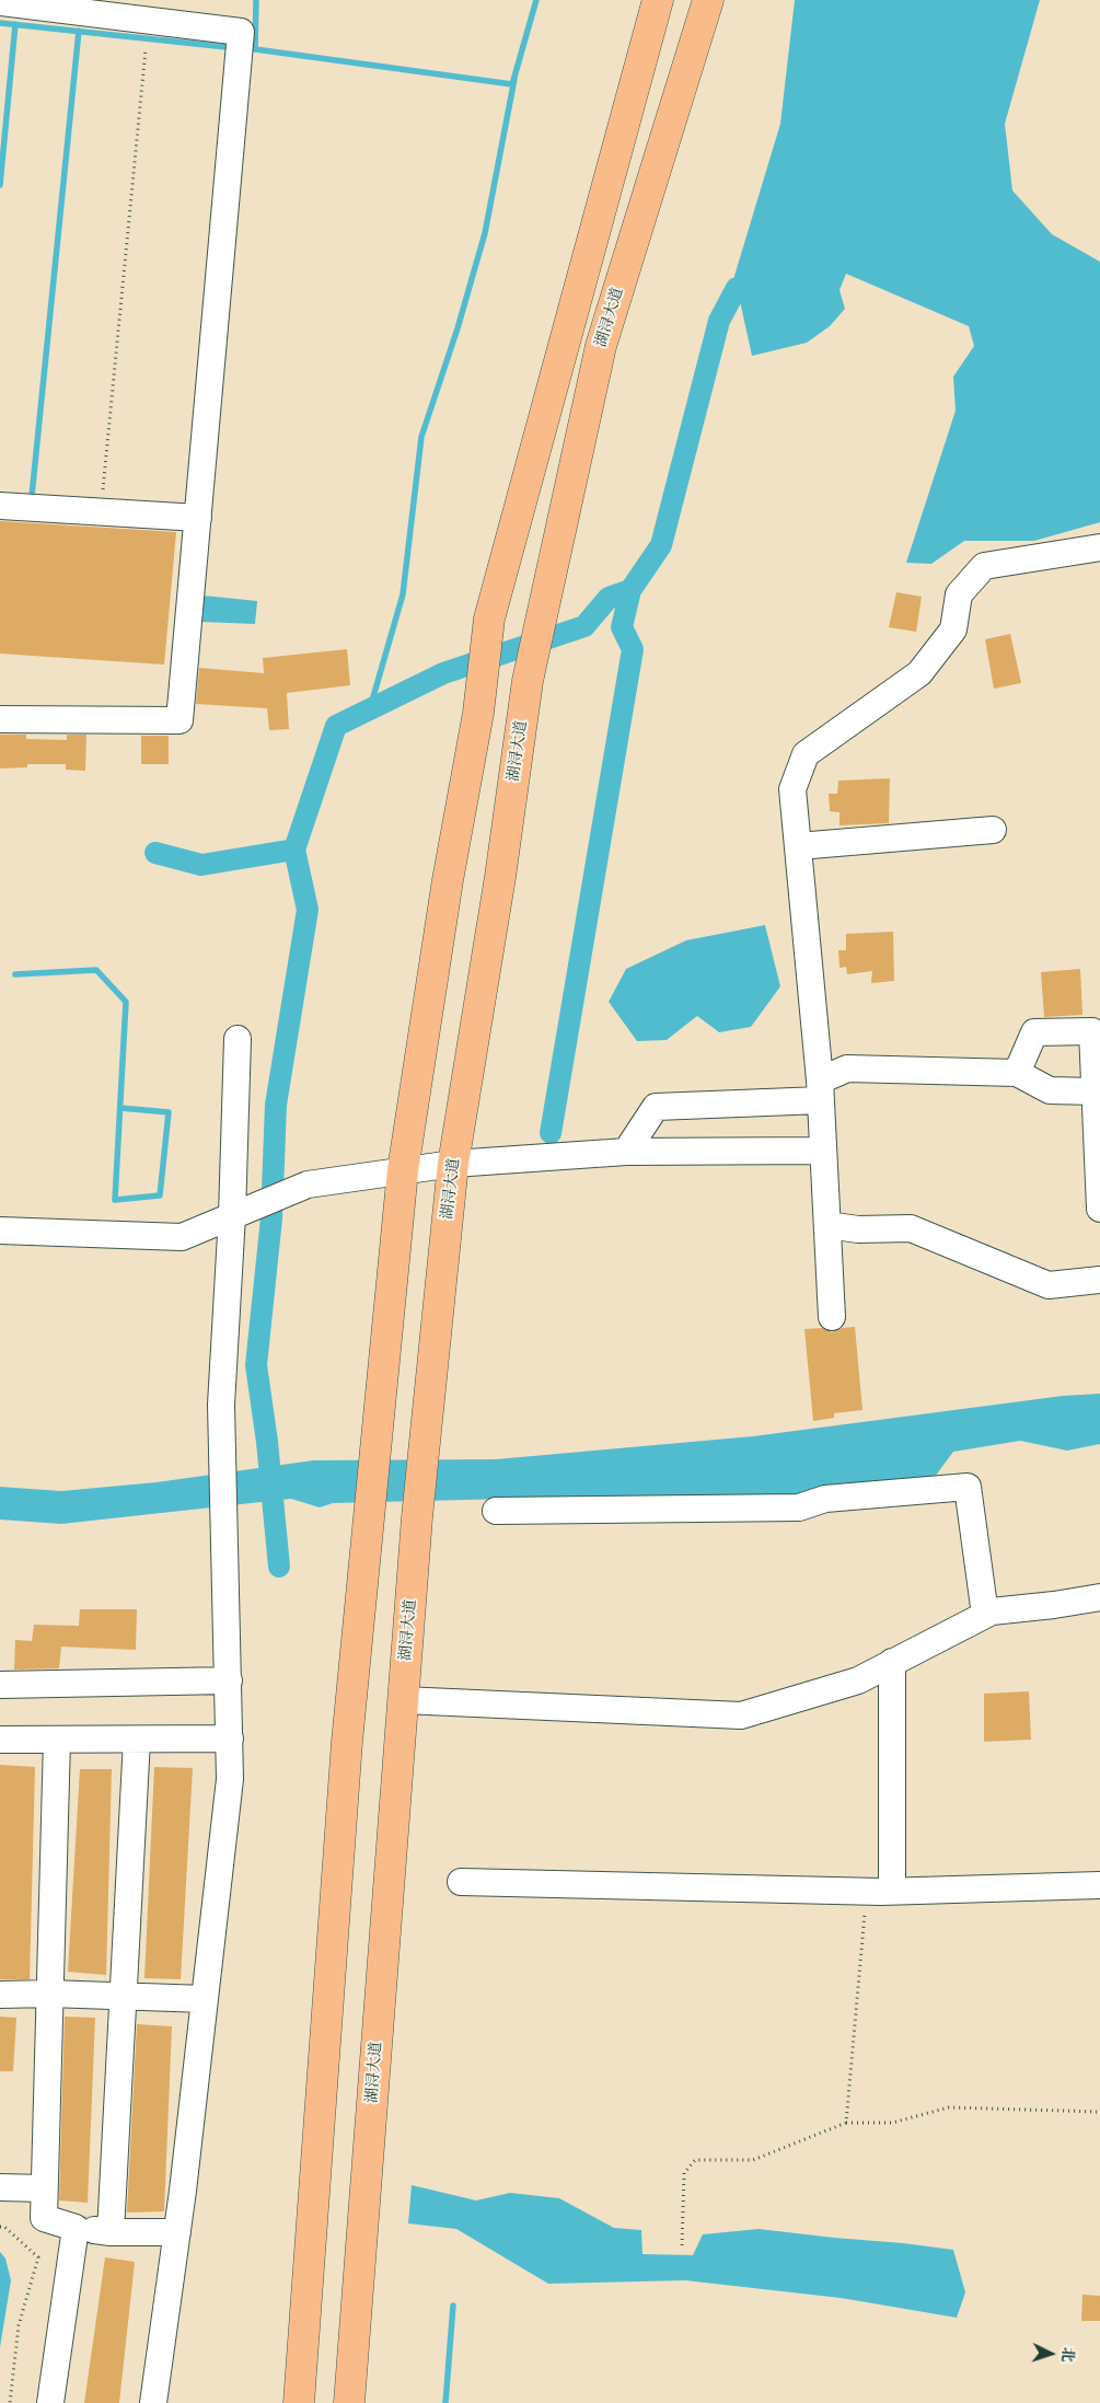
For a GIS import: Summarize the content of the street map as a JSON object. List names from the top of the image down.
{
  "streets": {
    "main road": ["湖浔大道"]
  },
  "north": "right"
}
